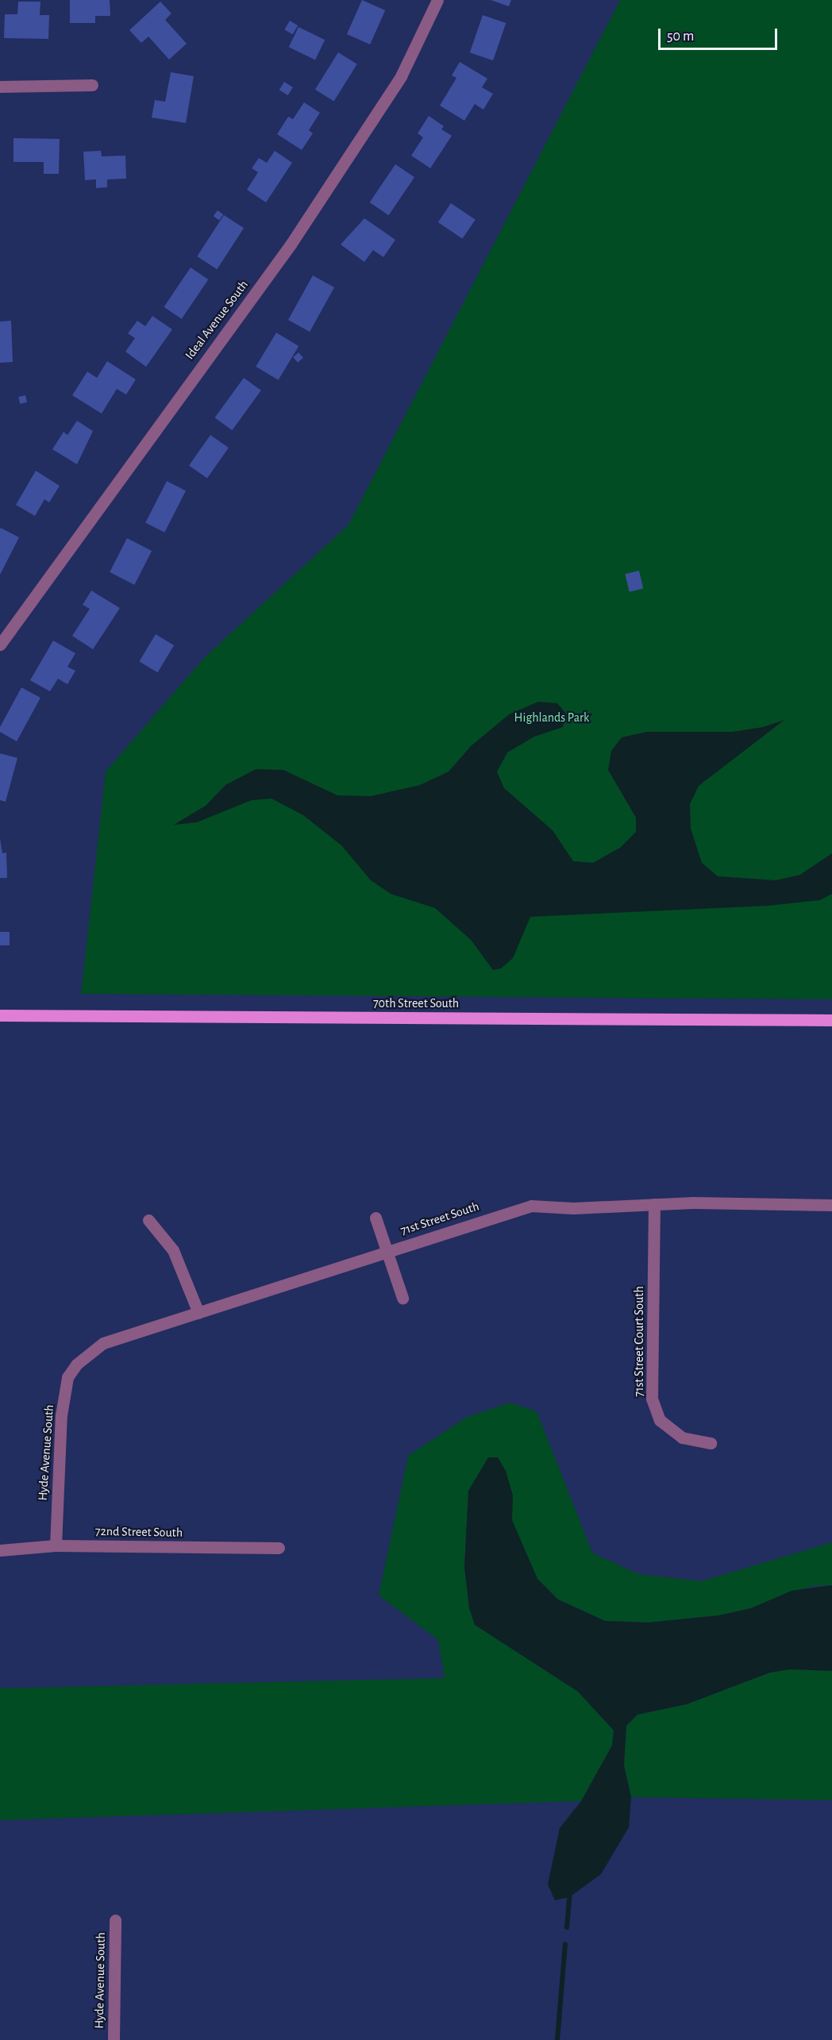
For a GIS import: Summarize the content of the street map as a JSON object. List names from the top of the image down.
{
  "streets": {
    "main road": ["70th Street South"],
    "street": [
      "Ideal Avenue South",
      "71st Street South",
      "71st Street Court South",
      "Hyde Avenue South",
      "72nd Street South"
    ]
  },
  "crossings": [
    ["71st Street South", "71st Street Court South"],
    ["71st Street South", "Hyde Avenue South"],
    ["Hyde Avenue South", "72nd Street South"]
  ],
  "parks": ["Highlands Park"],
  "scale_bar": "50 m"
}
